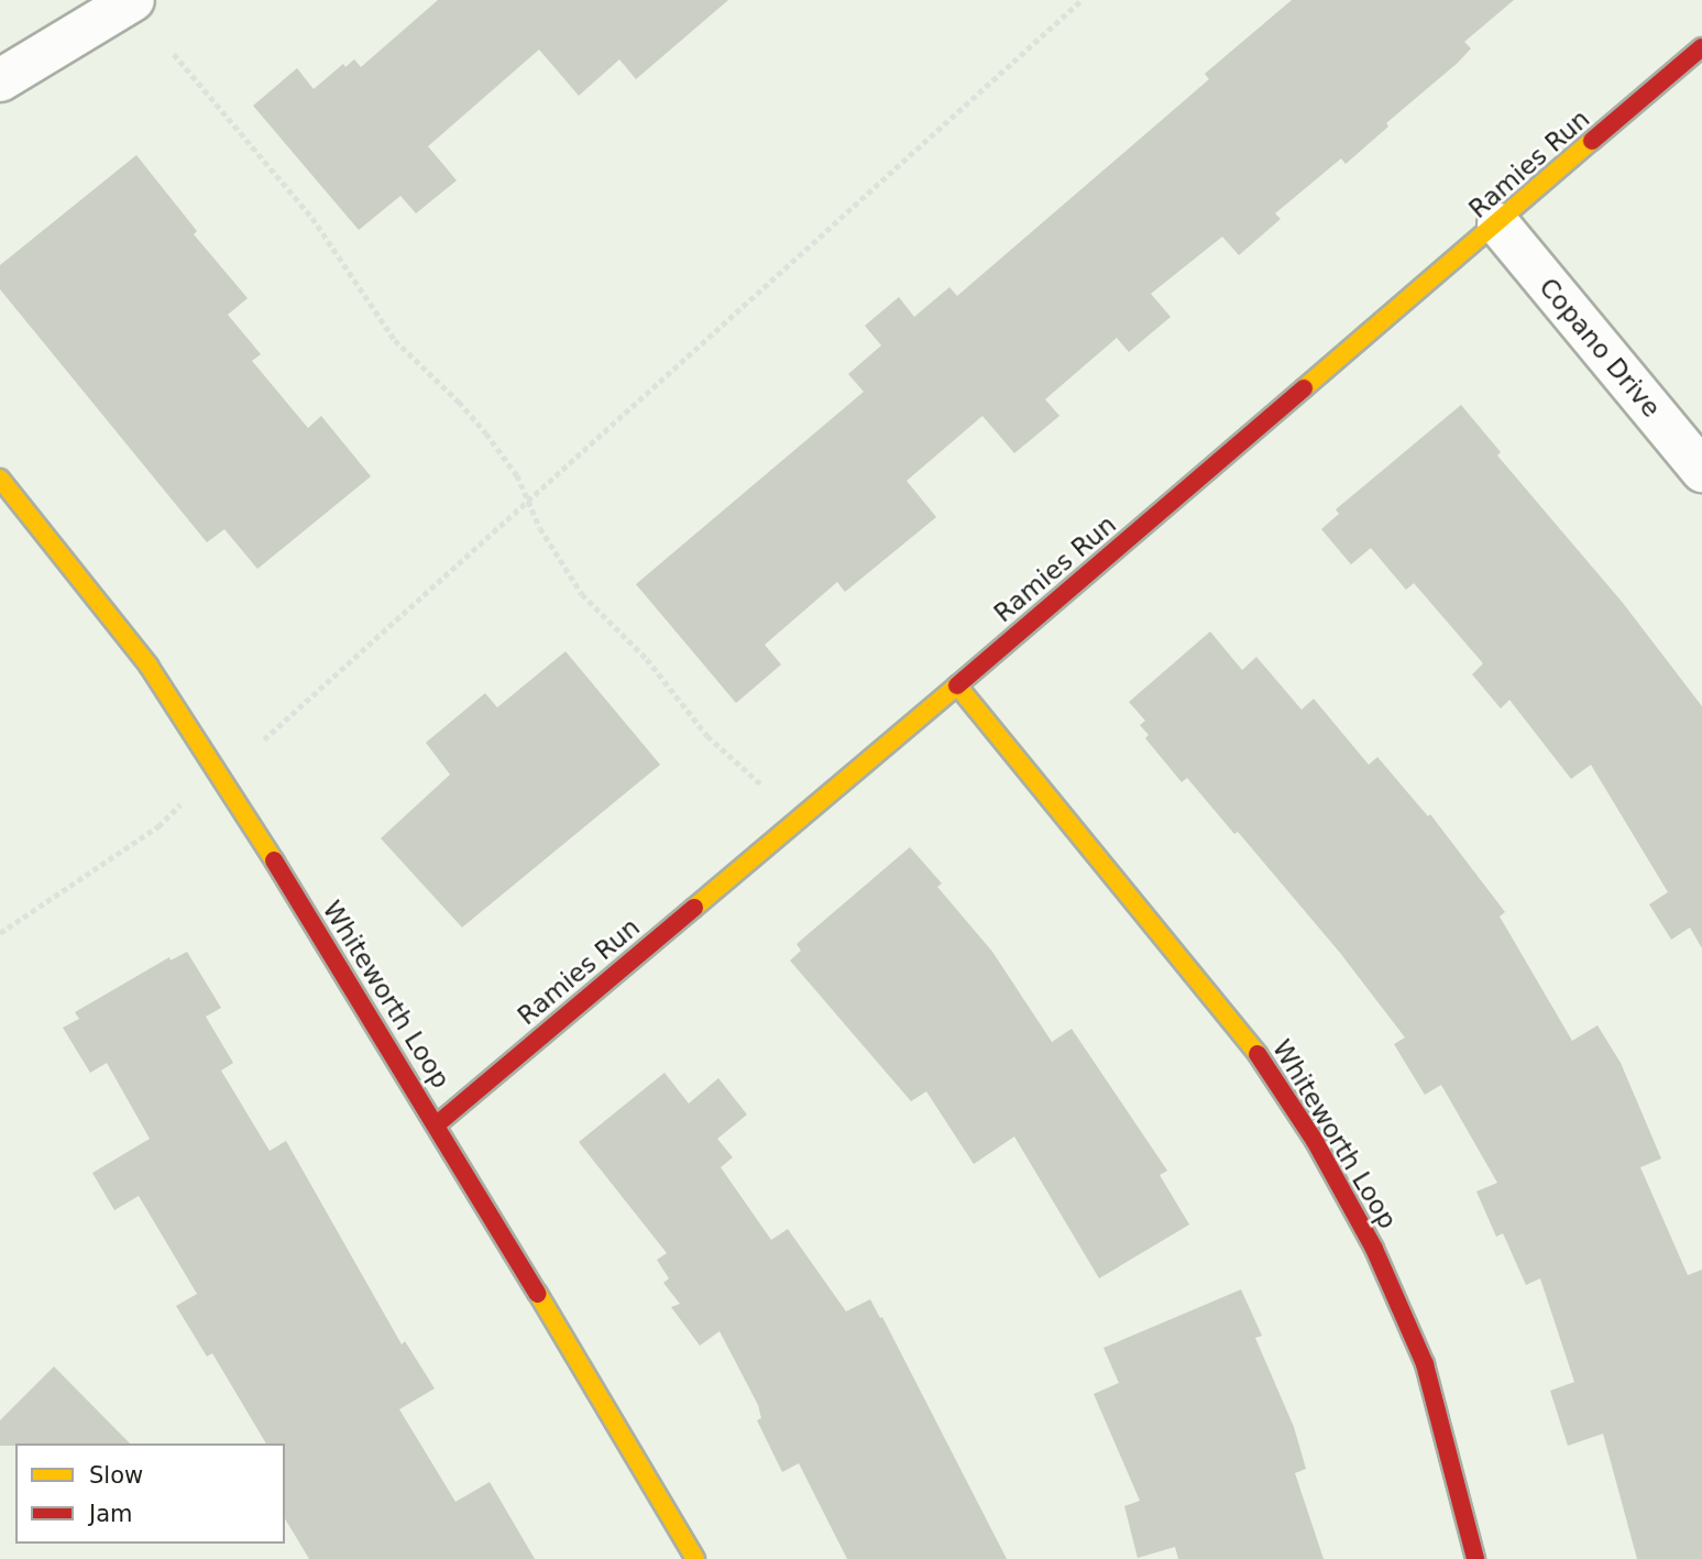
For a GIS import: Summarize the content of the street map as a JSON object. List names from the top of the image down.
{
  "streets": {
    "street": ["Ramies Run", "Copano Drive", "Whiteworth Loop"]
  },
  "crossings": [
    ["Ramies Run", "Copano Drive"],
    ["Ramies Run", "Whiteworth Loop"]
  ],
  "legend": ["Slow", "Jam"]
}
